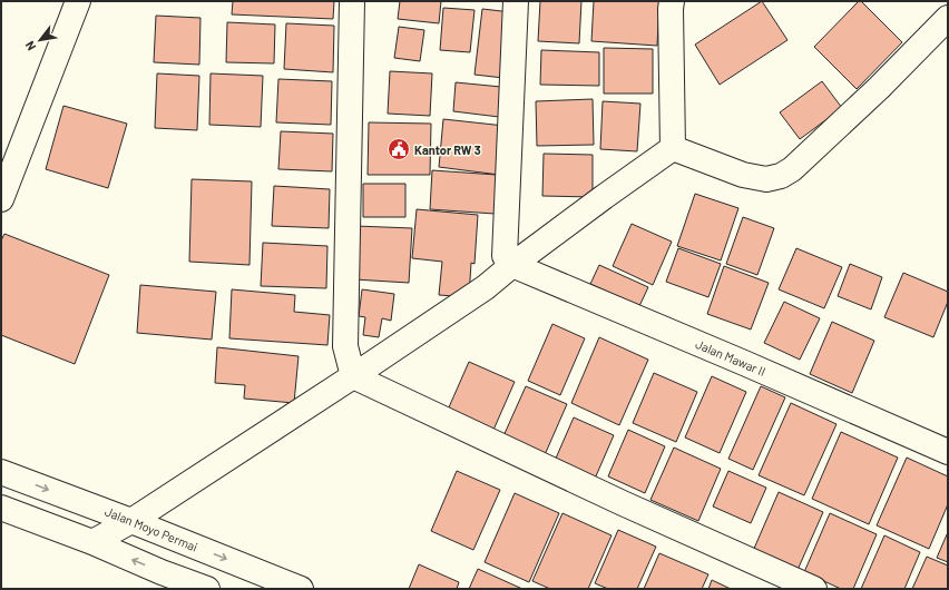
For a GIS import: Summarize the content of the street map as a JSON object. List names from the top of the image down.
{
  "streets": {
    "street": ["Jalan Mawar II", "Jalan Moyo Permai"]
  },
  "places": {
    "public building": ["Kantor RW 3"]
  },
  "north": "bottom left"
}
